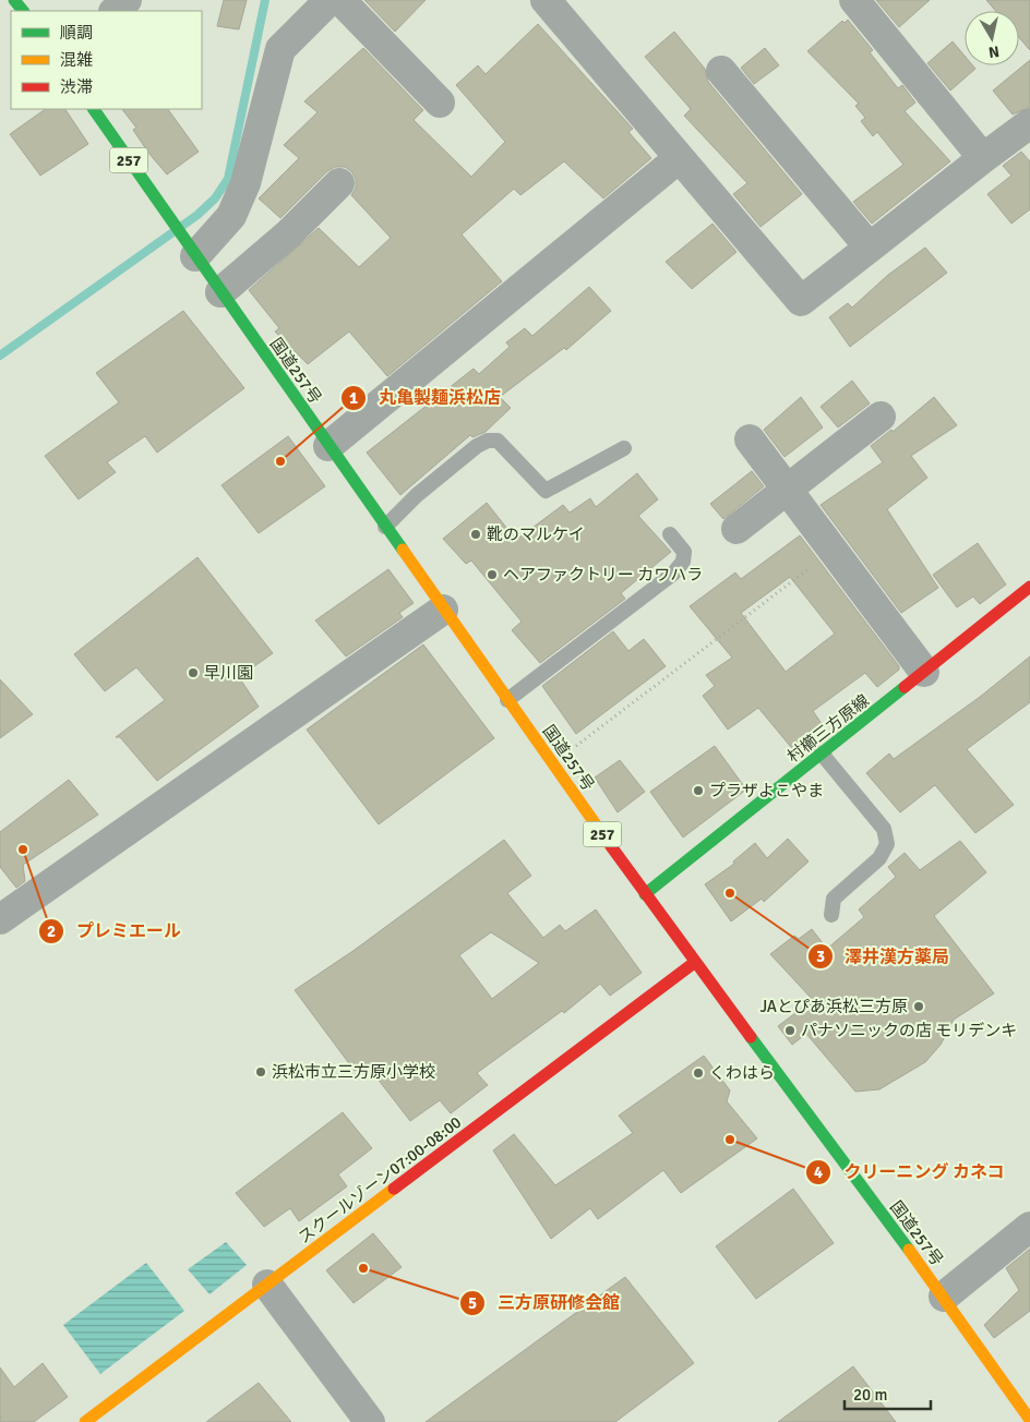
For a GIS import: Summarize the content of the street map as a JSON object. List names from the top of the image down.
{
  "streets": {
    "main road": [
      "257",
      "国道257号",
      "村櫛三方原線",
      "スクールゾーン07:00-08:00"
    ]
  },
  "crossings": [
    ["国道257号", "村櫛三方原線"],
    ["国道257号", "スクールゾーン07:00-08:00"]
  ],
  "places": [
    "丸亀製麺浜松店",
    "靴のマルケイ",
    "ヘアファクトリー カワハラ",
    "早川園",
    "プラザよこやま",
    "プレミエール",
    "澤井漢方薬局",
    "JAとぴあ浜松三方原",
    "パナソニックの店 モリデンキ",
    "浜松市立三方原小学校",
    "くわはら",
    "クリーニング カネコ",
    "三方原研修会館"
  ],
  "legend": ["順調", "混雑", "渋滞"],
  "scale_bar": "20 m",
  "north": "bottom"
}
